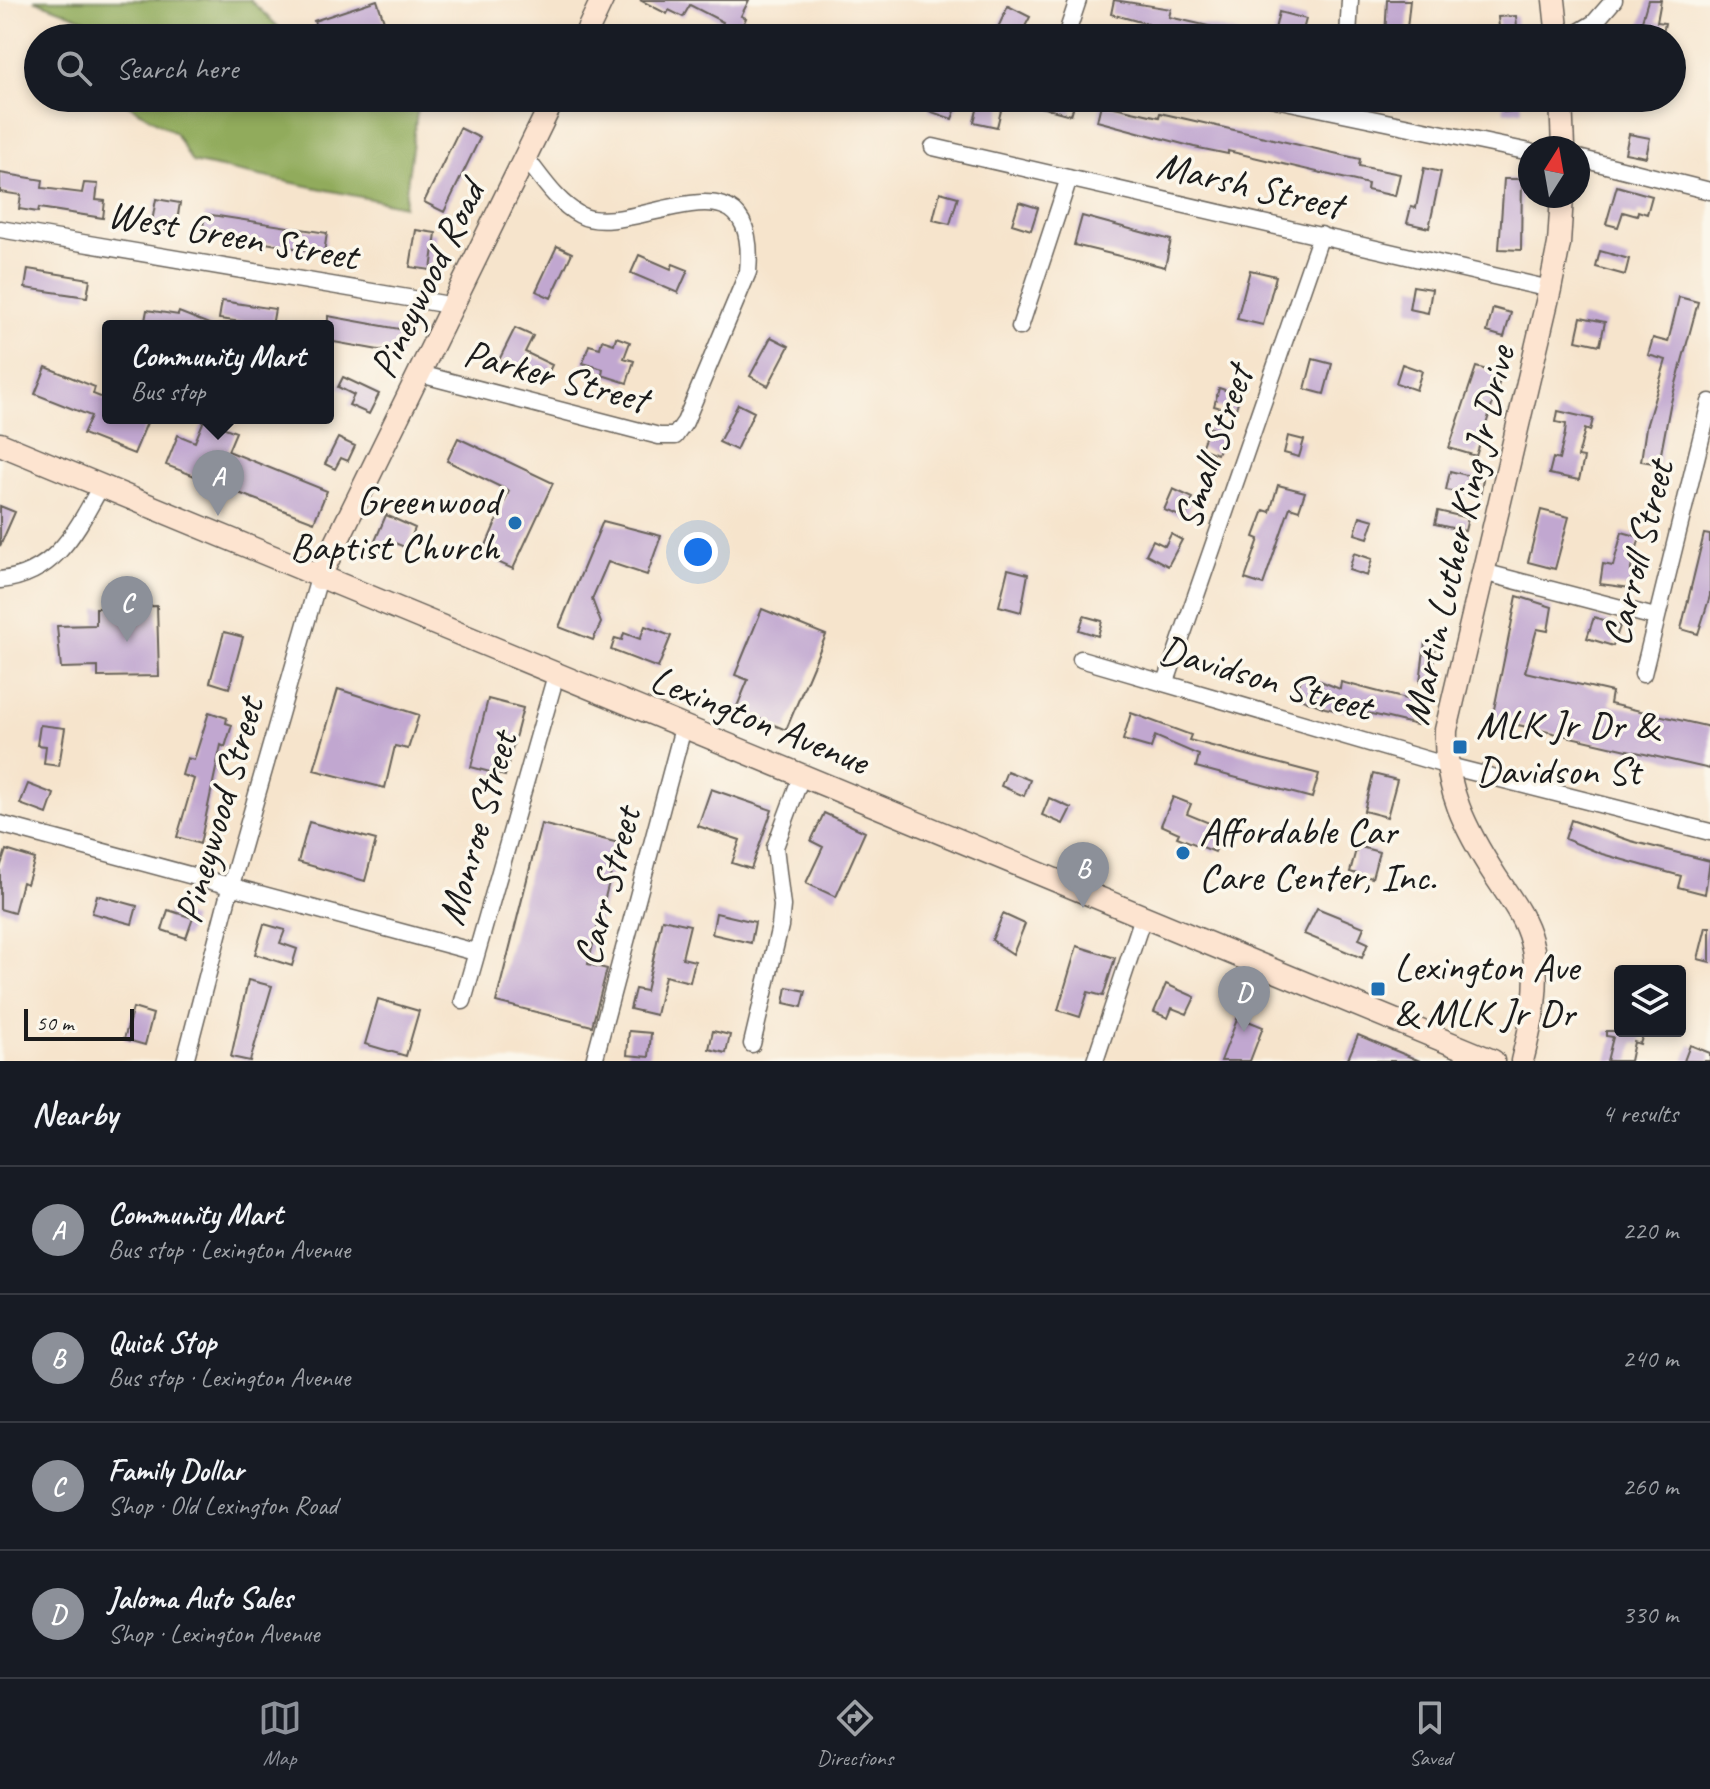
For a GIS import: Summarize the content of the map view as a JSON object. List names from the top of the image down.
{
  "streets": {
    "main road": ["Pineywood Road", "Martin Luther King Jr Drive", "Lexington Avenue"],
    "street": [
      "Marsh Street",
      "West Green Street",
      "Parker Street",
      "Small Street",
      "Carroll Street",
      "Davidson Street",
      "Pineywood Street",
      "Monroe Street",
      "Carr Street"
    ]
  },
  "crossings": [
    ["Marsh Street", "Small Street"],
    ["Marsh Street", "Martin Luther King Jr Drive"],
    ["West Green Street", "Pineywood Road"],
    ["Pineywood Road", "Parker Street"],
    ["Pineywood Road", "Lexington Avenue"],
    ["Pineywood Road", "Pineywood Street"],
    ["Small Street", "Davidson Street"],
    ["Martin Luther King Jr Drive", "Davidson Street"],
    ["Lexington Avenue", "Pineywood Street"],
    ["Lexington Avenue", "Monroe Street"],
    ["Lexington Avenue", "Carr Street"]
  ],
  "places": {
    "other": ["Greenwood Baptist Church", "Affordable Car Care Center, Inc."],
    "transit": ["MLK Jr Dr & Davidson St", "Lexington Ave & MLK Jr Dr"]
  },
  "scale_bar": "50 m",
  "north": "top",
  "page": {
    "search": "Search here",
    "popup": ["Community Mart", "Bus stop"],
    "pins": [
      "A",
      "C",
      "B",
      "D"
    ],
    "scale": "50 m",
    "heading": ["Nearby", "4 results"],
    "list": [
      {
        "mark": "A",
        "name": "Community Mart",
        "note": "Bus stop · Lexington Avenue",
        "value": "220 m"
      },
      {
        "mark": "B",
        "name": "Quick Stop",
        "note": "Bus stop · Lexington Avenue",
        "value": "240 m"
      },
      {
        "mark": "C",
        "name": "Family Dollar",
        "note": "Shop · Old Lexington Road",
        "value": "260 m"
      },
      {
        "mark": "D",
        "name": "Jaloma Auto Sales",
        "note": "Shop · Lexington Avenue",
        "value": "330 m"
      }
    ],
    "nav": ["Map", "Directions", "Saved"]
  }
}
